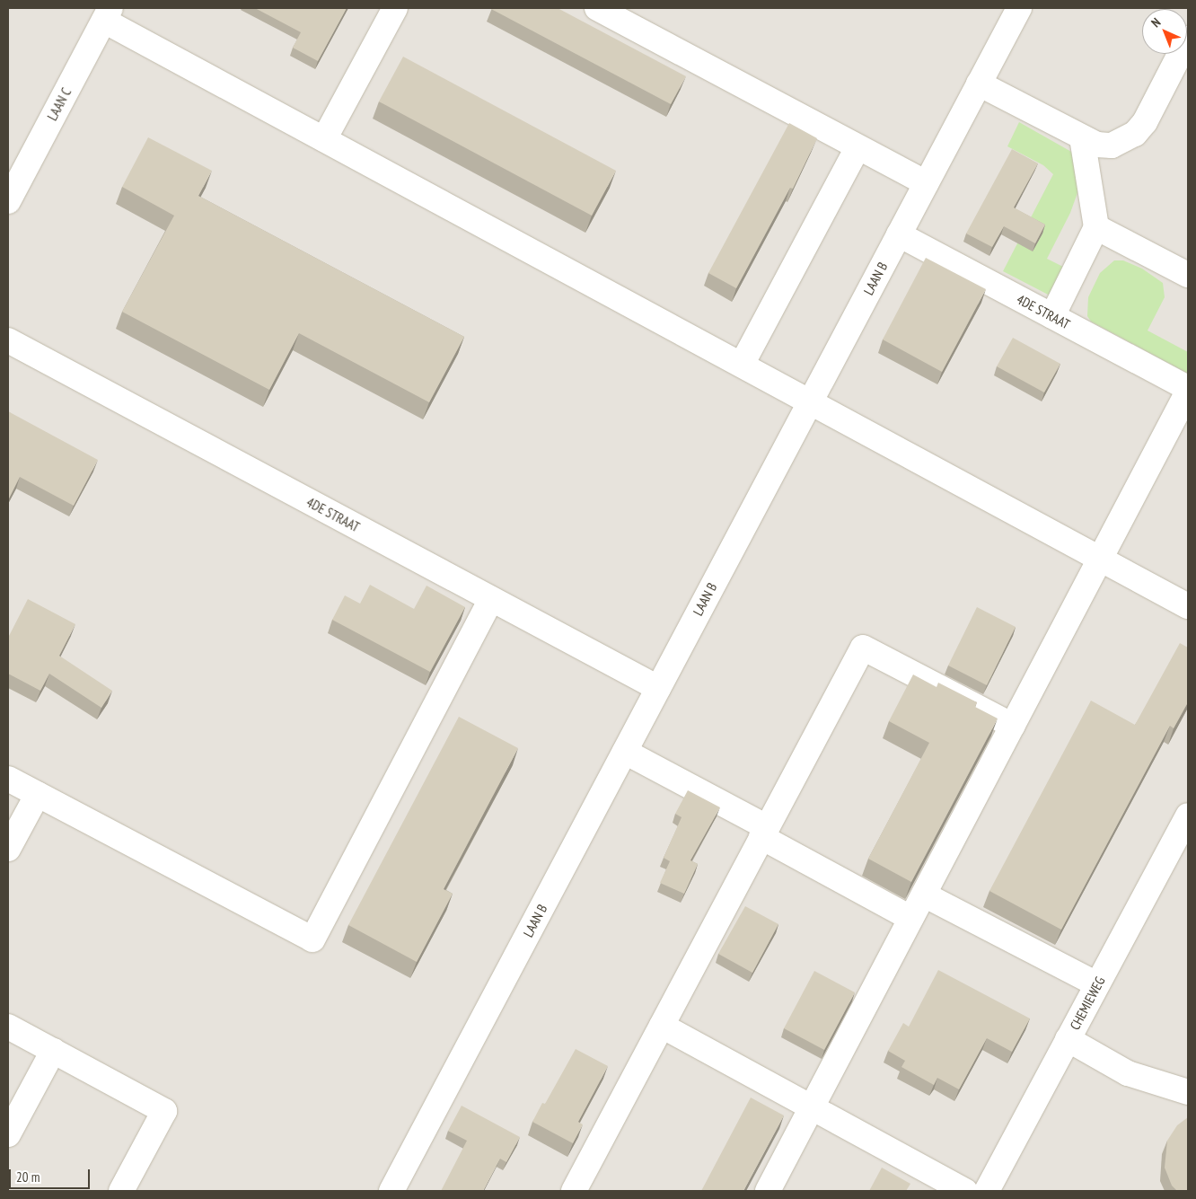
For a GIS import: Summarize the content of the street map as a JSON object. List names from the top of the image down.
{
  "streets": {
    "lane": [
      "LAAN C",
      "LAAN B",
      "4DE STRAAT",
      "CHEMIEWEG"
    ]
  },
  "crossings": [
    ["LAAN B", "4DE STRAAT"]
  ],
  "scale_bar": "20 m",
  "north": "top left"
}
